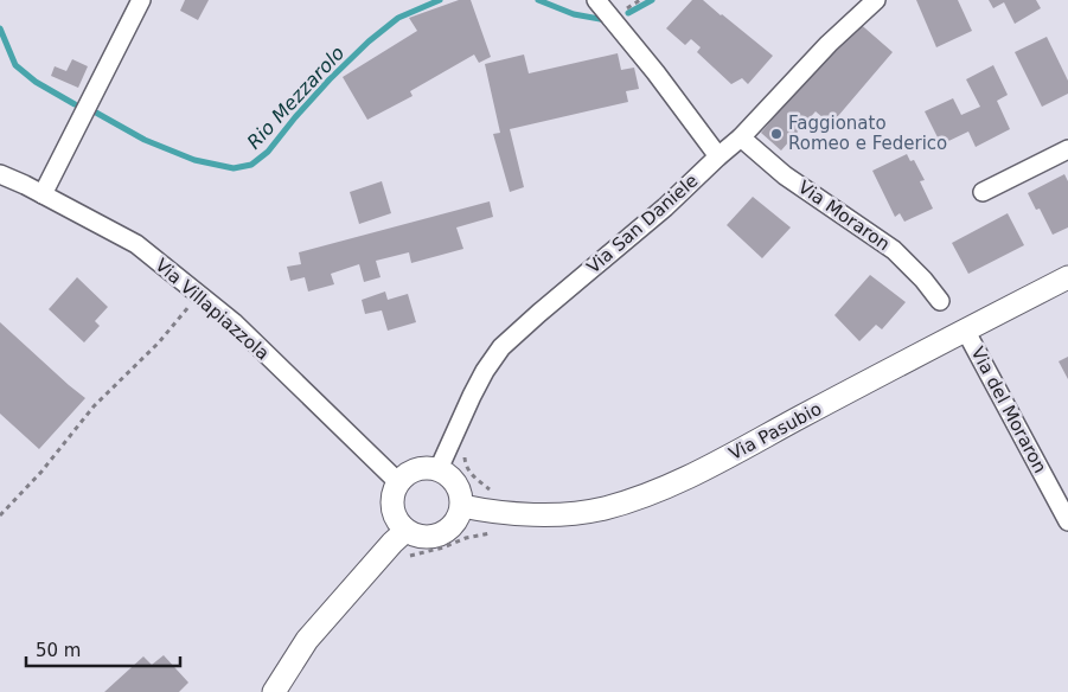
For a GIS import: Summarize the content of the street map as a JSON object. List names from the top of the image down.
{
  "streets": {
    "street": [
      "Via Moraron",
      "Via San Daniele",
      "Via Villapiazzola",
      "Via del Moraron",
      "Via Pasubio"
    ]
  },
  "crossings": [
    ["Via Moraron", "Via San Daniele"],
    ["Via San Daniele", "Via Villapiazzola"],
    ["Via San Daniele", "Via Pasubio"],
    ["Via Villapiazzola", "Via Pasubio"],
    ["Via del Moraron", "Via Pasubio"]
  ],
  "water": ["Rio Mezzarolo"],
  "places": ["Faggionato Romeo e Federico"],
  "scale_bar": "50 m"
}
